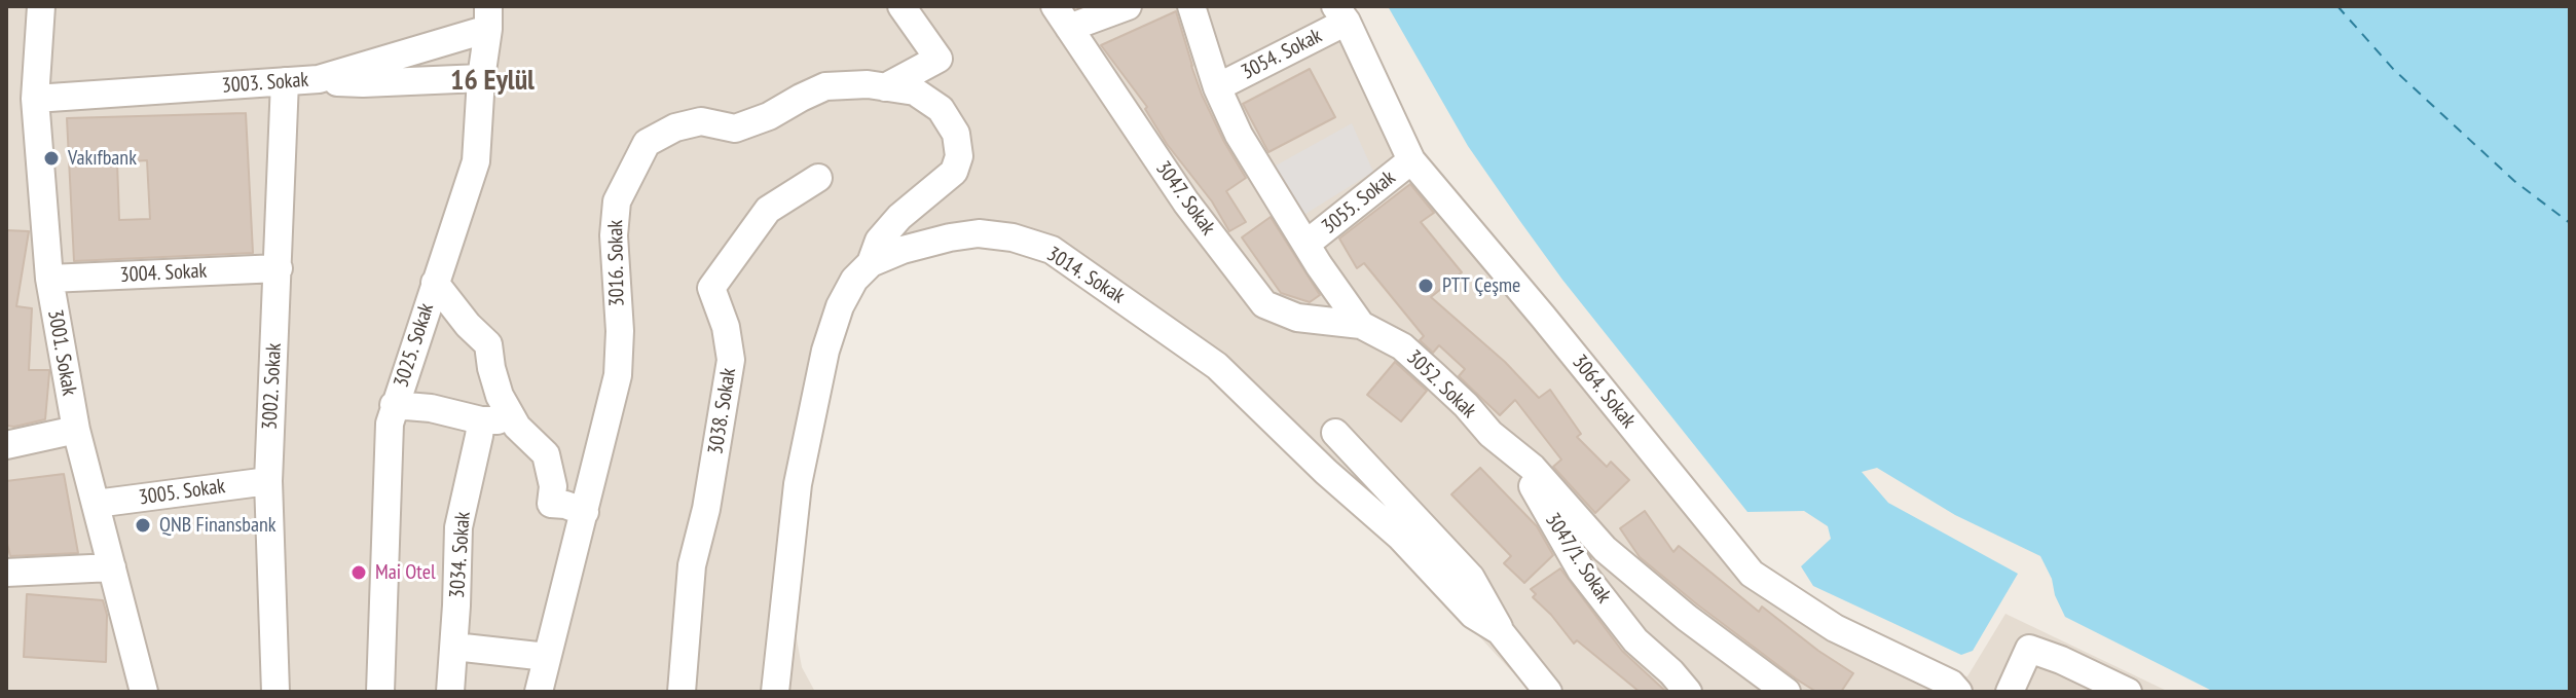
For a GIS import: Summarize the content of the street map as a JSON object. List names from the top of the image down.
{
  "streets": {
    "street": [
      "3054. Sokak",
      "3003. Sokak",
      "3047. Sokak",
      "3055. Sokak",
      "3016. Sokak",
      "3004. Sokak",
      "3014. Sokak",
      "3025. Sokak",
      "3001. Sokak",
      "3052. Sokak",
      "3002. Sokak",
      "3064. Sokak",
      "3038. Sokak",
      "3005. Sokak",
      "3034. Sokak",
      "3047/1. Sokak"
    ]
  },
  "crossings": [
    ["3054. Sokak", "3052. Sokak"],
    ["3054. Sokak", "3064. Sokak"],
    ["3003. Sokak", "3025. Sokak"],
    ["3003. Sokak", "3001. Sokak"],
    ["3003. Sokak", "3002. Sokak"],
    ["3047. Sokak", "3052. Sokak"],
    ["3055. Sokak", "3052. Sokak"],
    ["3055. Sokak", "3064. Sokak"],
    ["3016. Sokak", "3014. Sokak"],
    ["3004. Sokak", "3001. Sokak"],
    ["3004. Sokak", "3002. Sokak"],
    ["3001. Sokak", "3005. Sokak"],
    ["3052. Sokak", "3047/1. Sokak"],
    ["3002. Sokak", "3005. Sokak"]
  ],
  "districts": ["16 Eylül"],
  "places": [
    "Vakıfbank",
    "PTT Çeşme",
    "QNB Finansbank",
    "Mai Otel"
  ]
}
